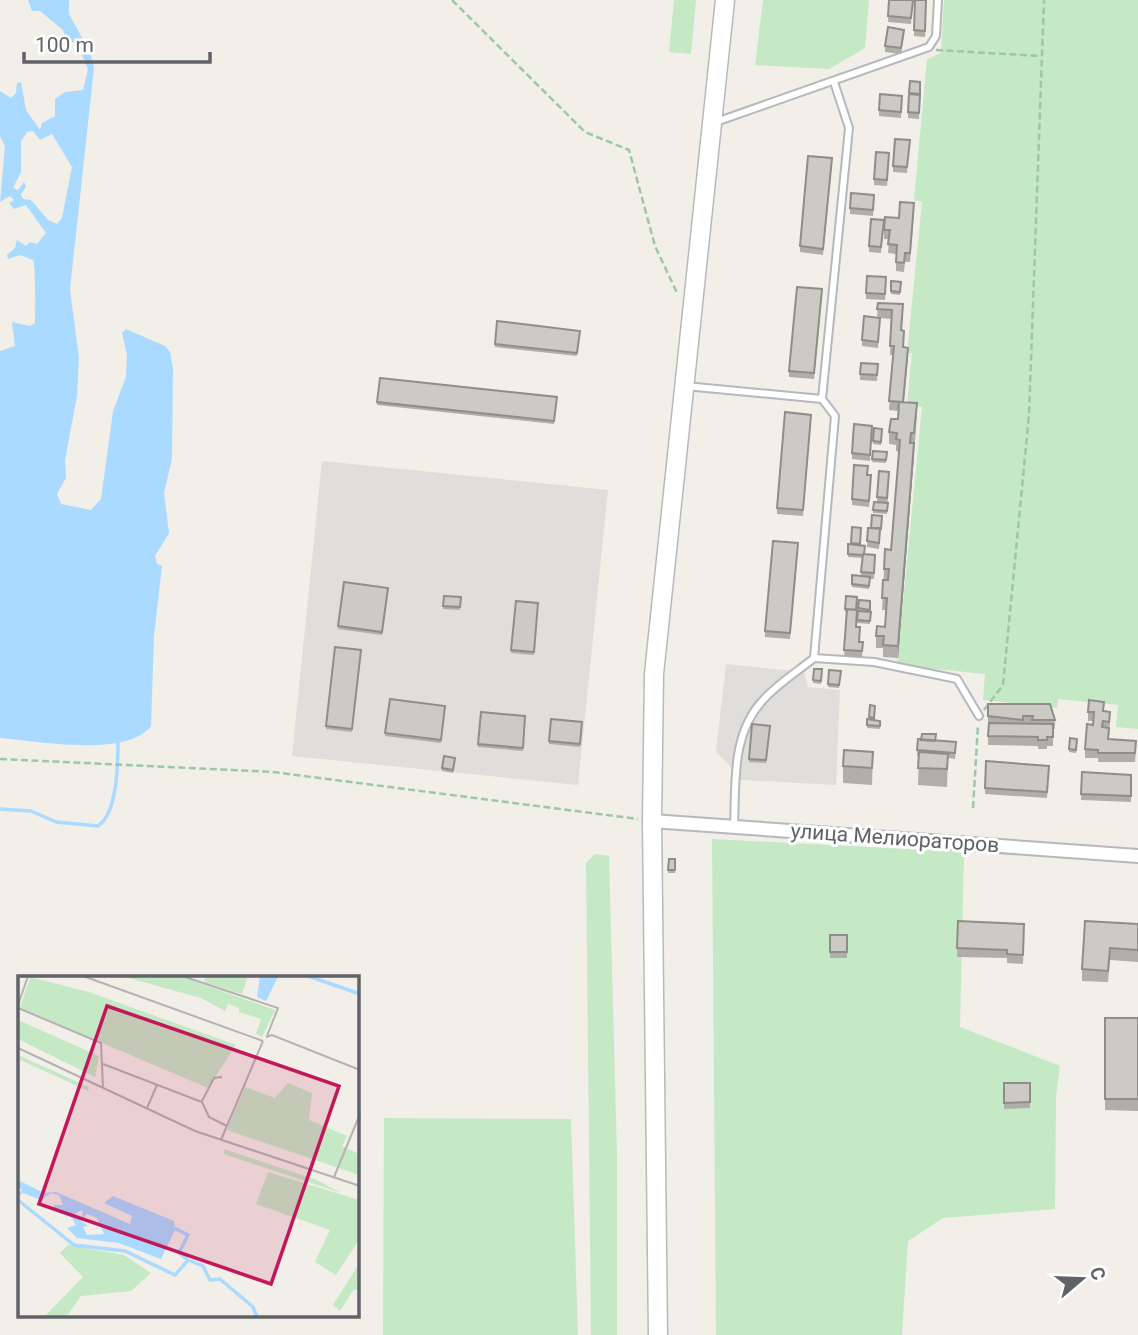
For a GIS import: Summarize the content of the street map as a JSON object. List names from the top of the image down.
{
  "streets": {
    "street": ["улица Мелиораторов"]
  },
  "scale_bar": "100 m",
  "north": "right"
}
